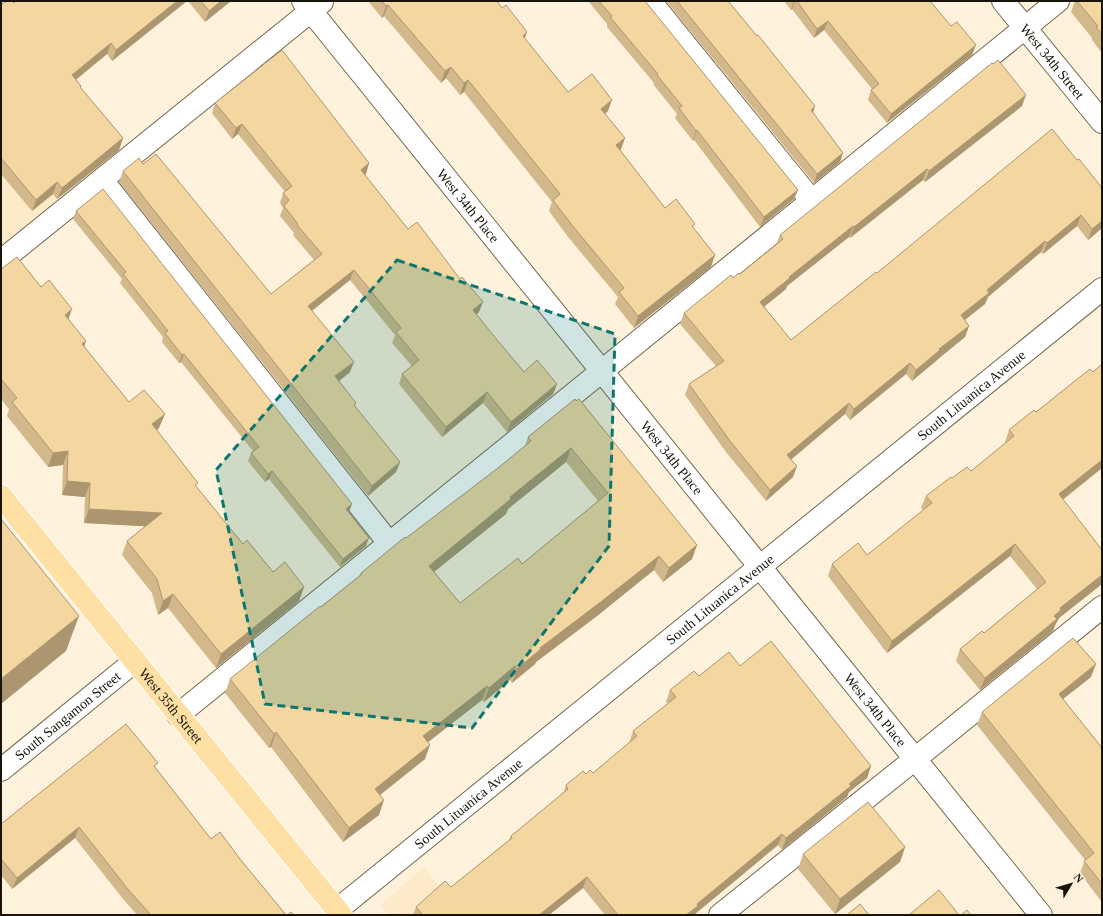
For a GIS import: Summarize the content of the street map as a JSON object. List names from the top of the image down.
{
  "streets": {
    "main road": ["West 35th Street"],
    "street": [
      "West 34th Street",
      "West 34th Place",
      "South Lituanica Avenue",
      "South Sangamon Street"
    ]
  },
  "crossings": [
    ["West 34th Place", "South Lituanica Avenue"],
    ["South Lituanica Avenue", "West 35th Street"],
    ["West 35th Street", "South Sangamon Street"]
  ],
  "north": "top right"
}
